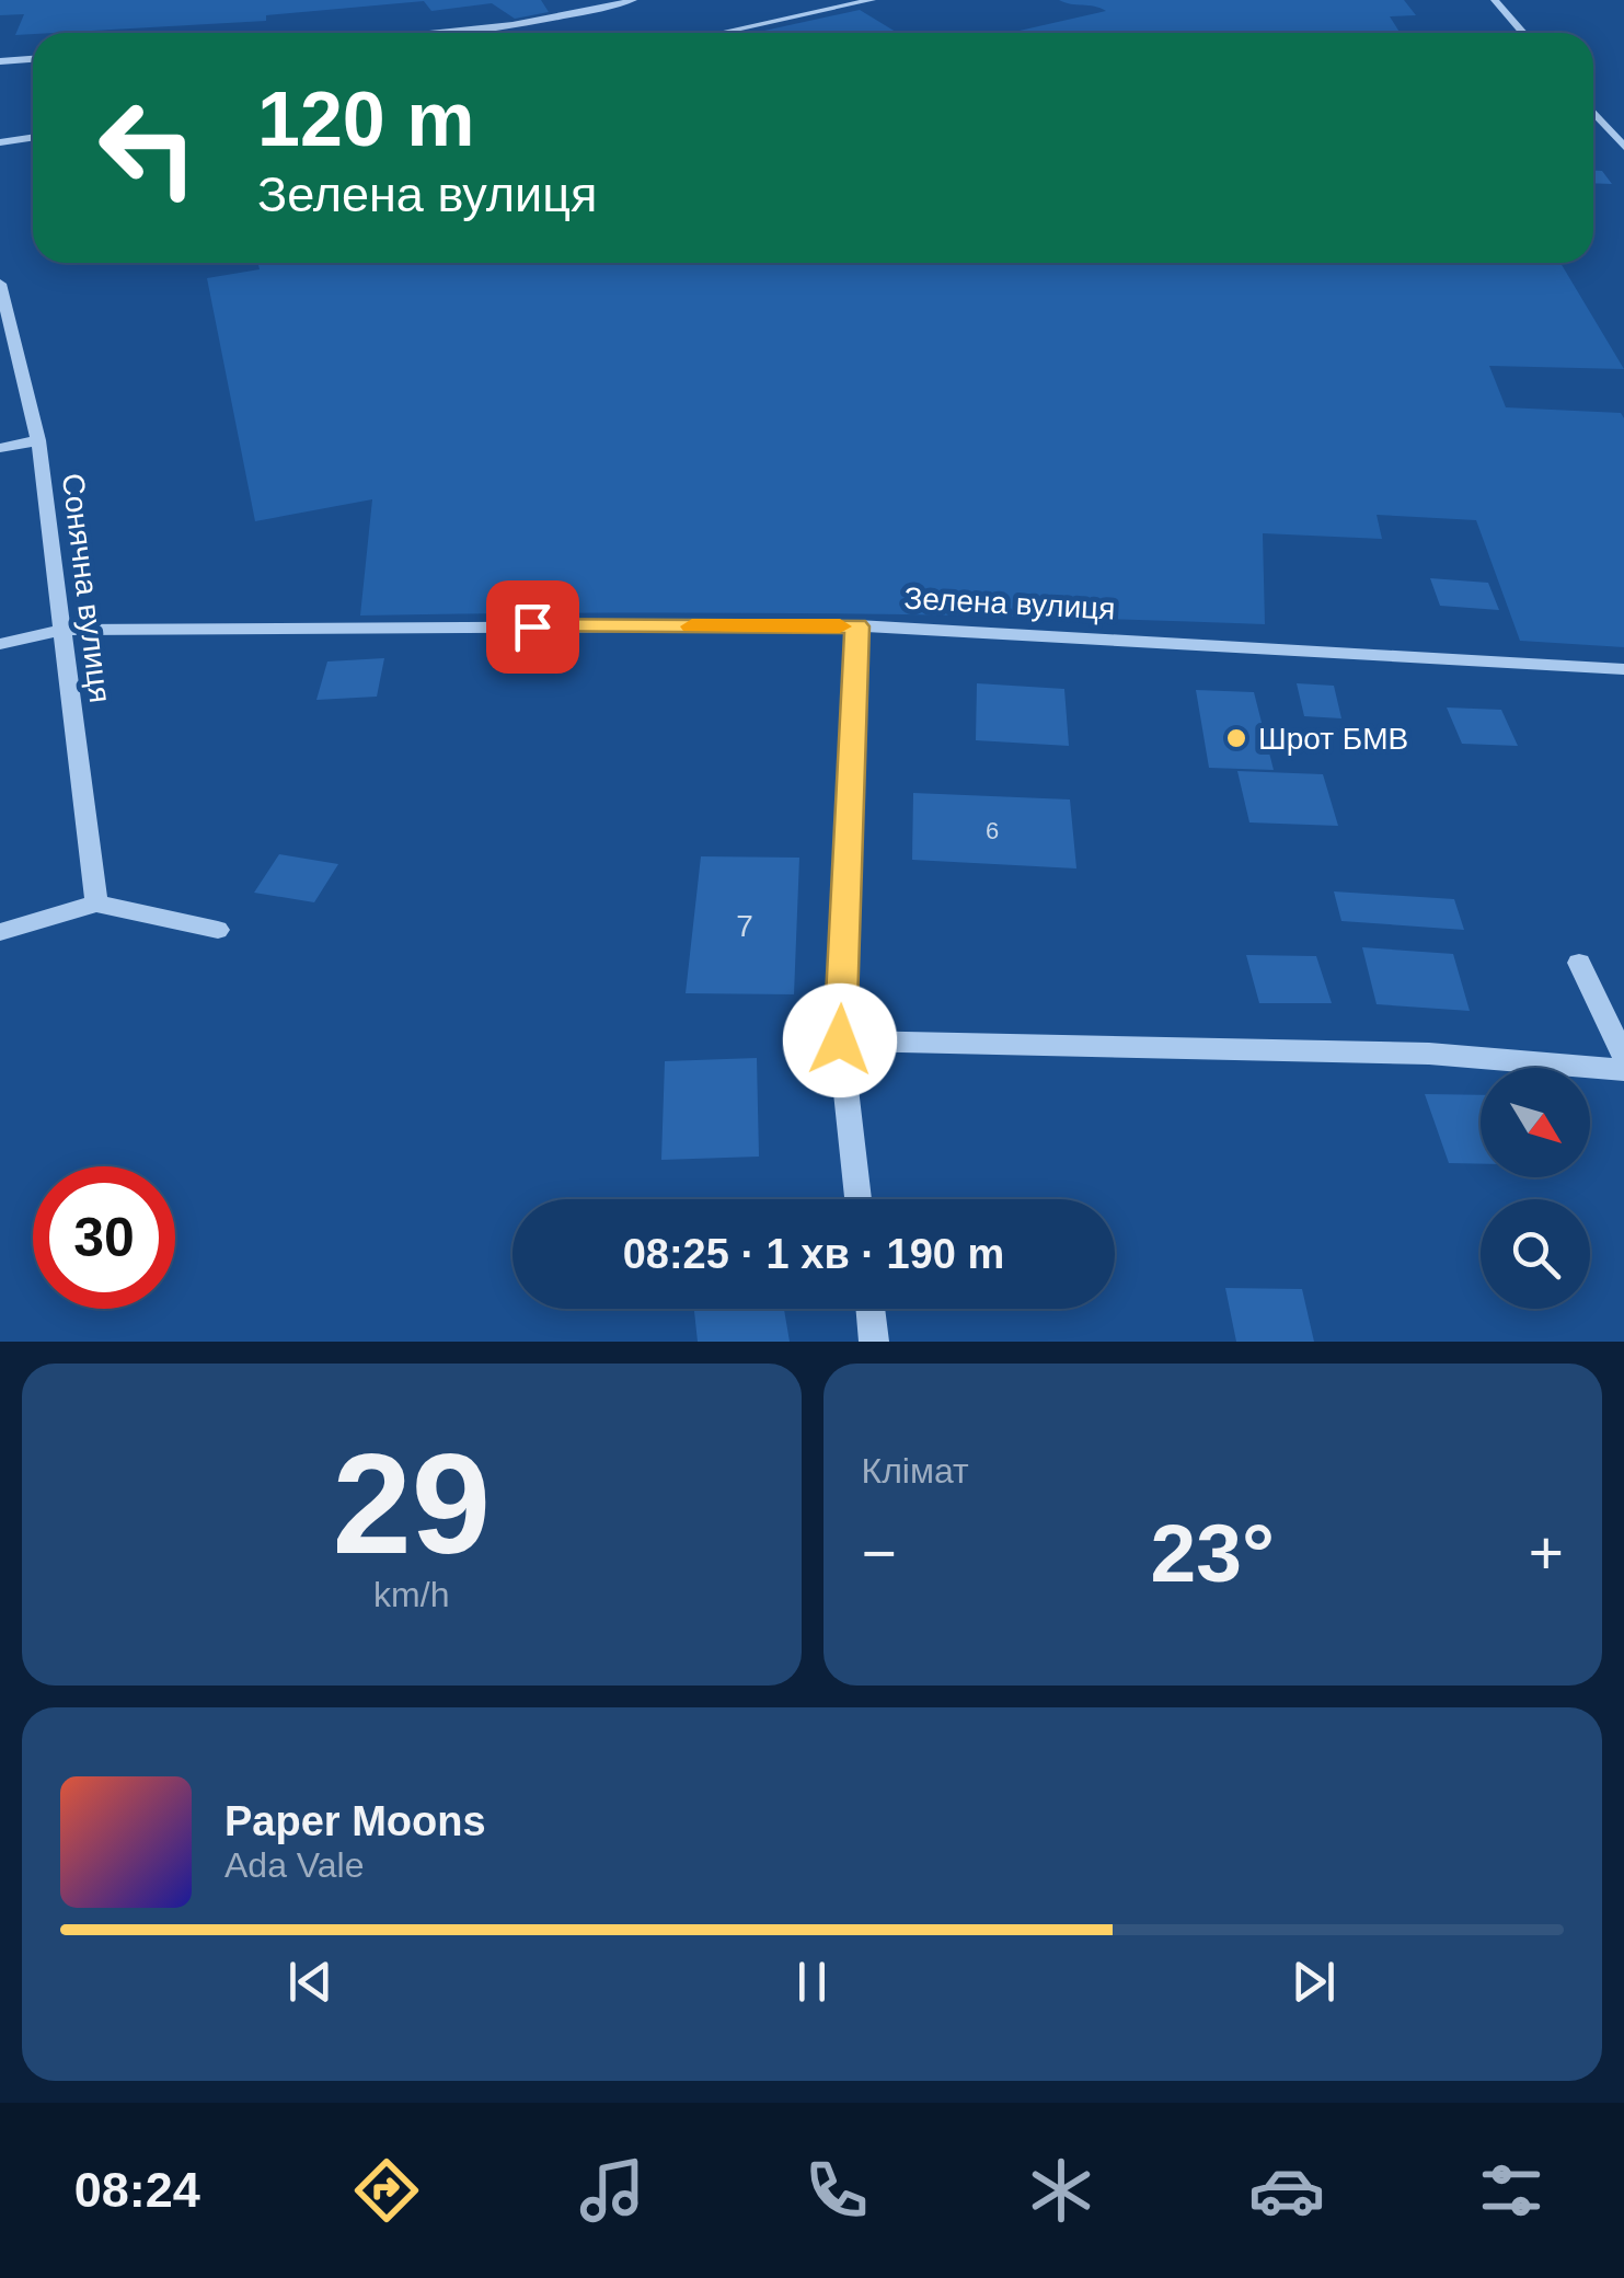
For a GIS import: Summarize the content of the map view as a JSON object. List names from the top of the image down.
{
  "streets": {
    "street": ["Сонячна вулиця", "Зелена вулиця"]
  },
  "crossings": [
    ["Сонячна вулиця", "Зелена вулиця"]
  ],
  "places": ["Шрот БМВ"],
  "house_numbers": ["6", "7"],
  "north": "bottom right",
  "page": {
    "turn": ["120 m", "Зелена вулиця"],
    "limit": "30",
    "trip": "08:25 · 1 хв · 190 m",
    "tile": [
      ["29", "km/h"],
      "Клімат"
    ],
    "heat": ["−", "23°", "+"],
    "song": ["Paper Moons", "Ada Vale"],
    "tabs": "08:24"
  }
}
